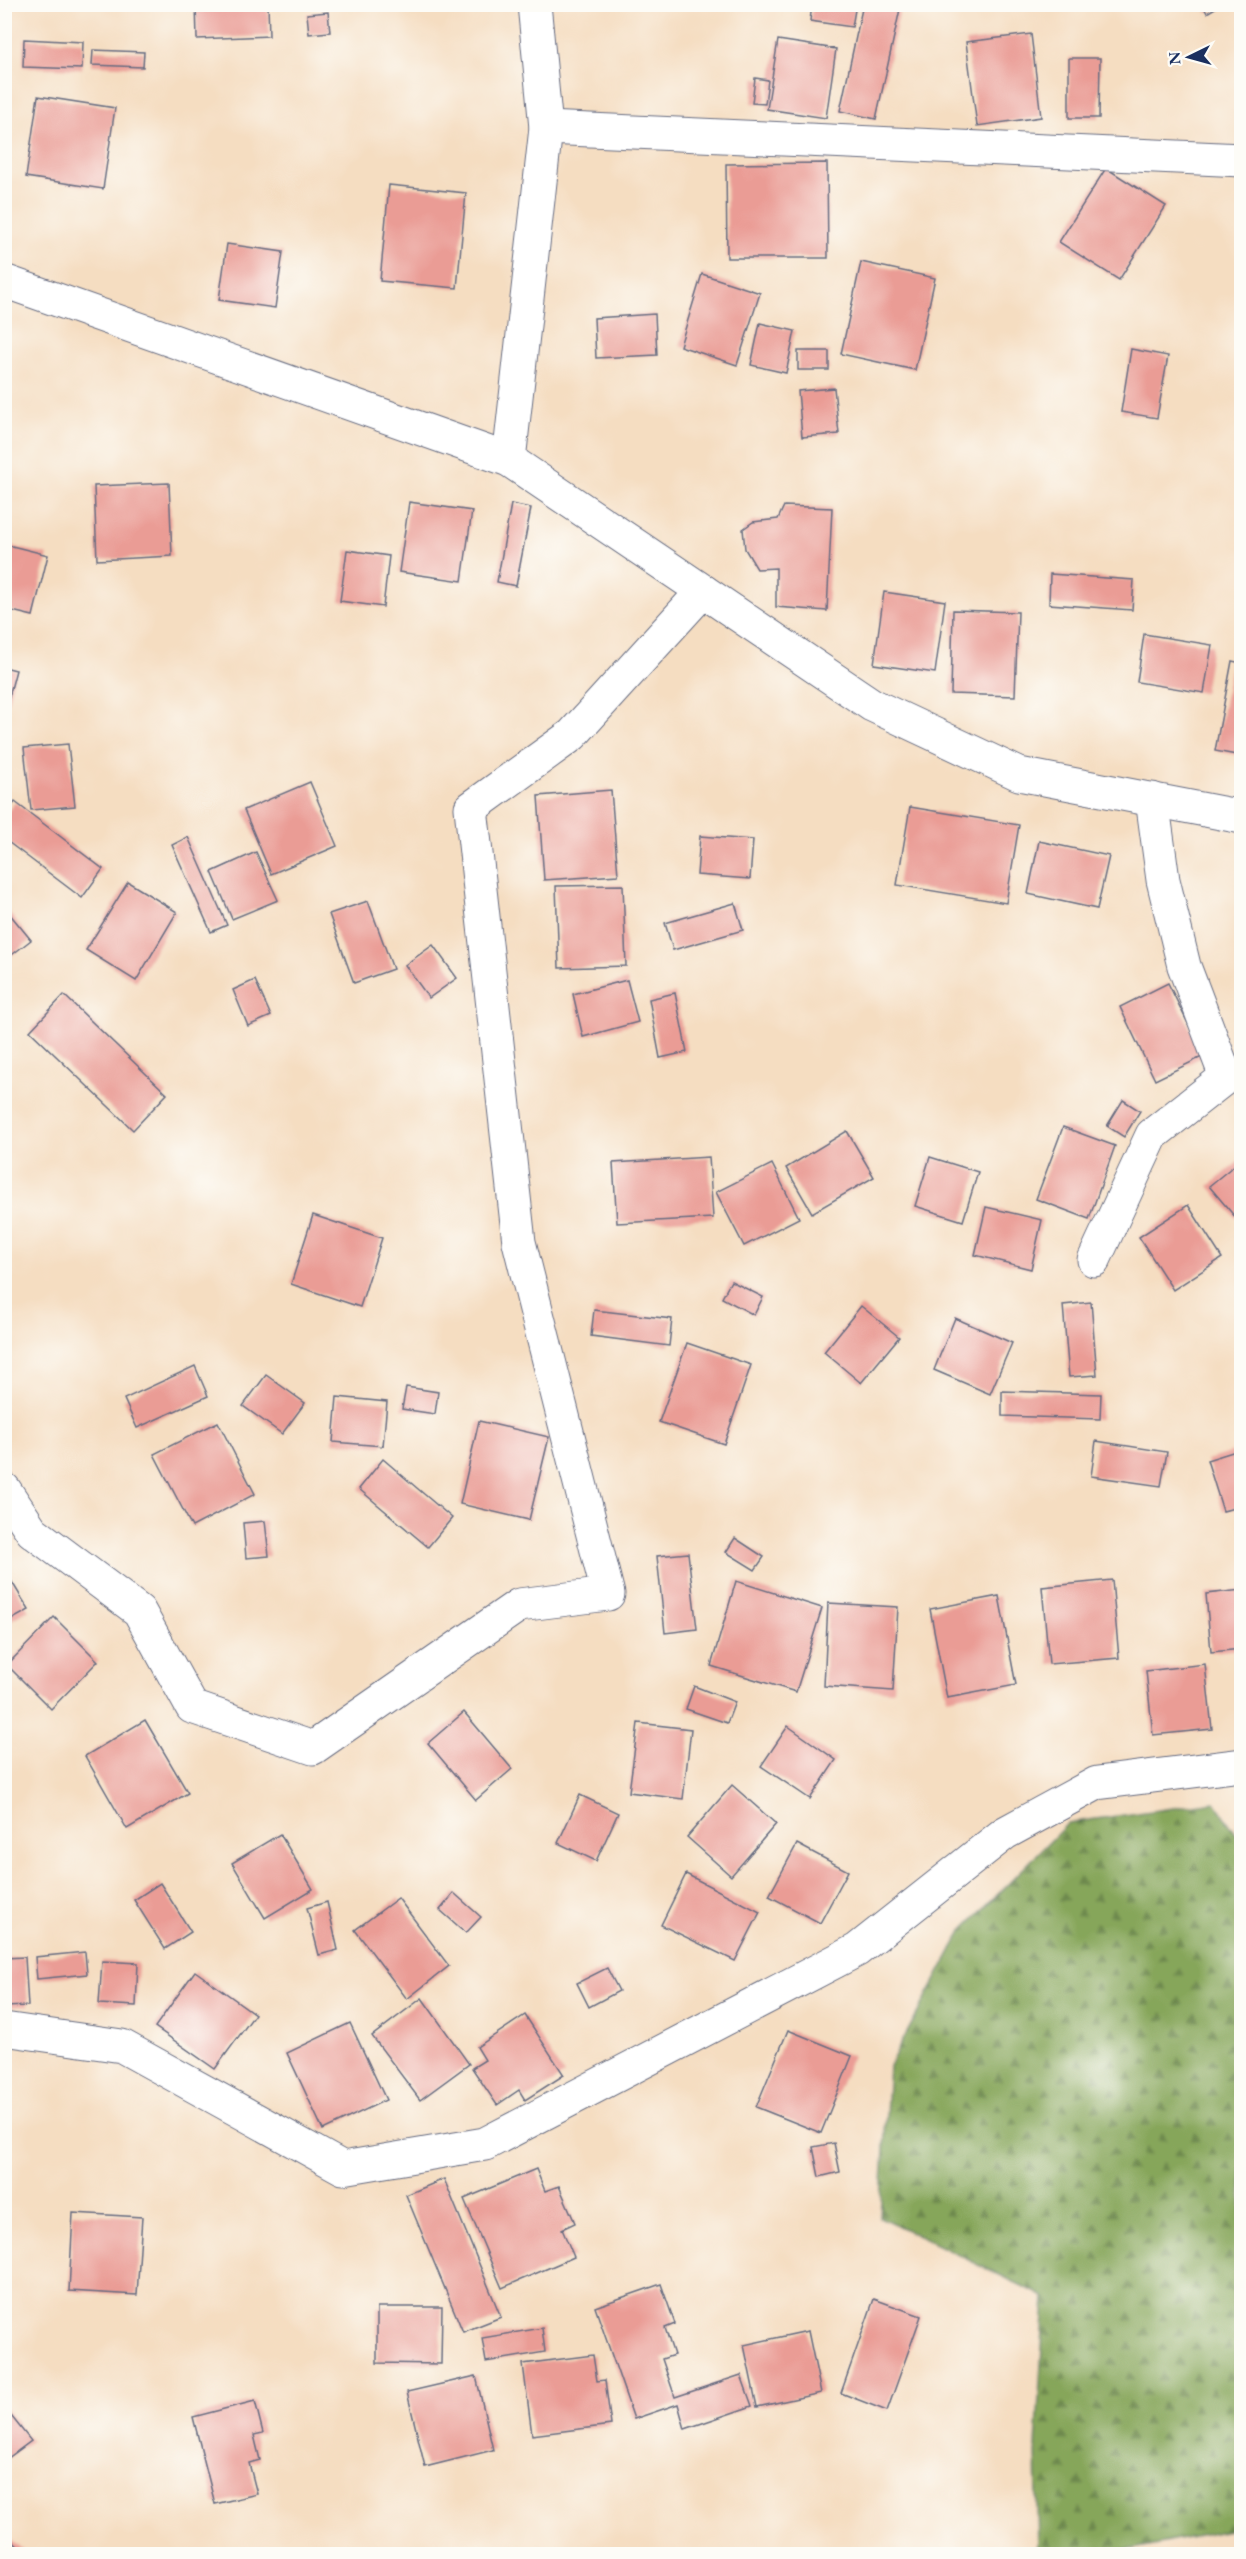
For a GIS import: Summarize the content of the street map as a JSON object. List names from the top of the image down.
{
  "north": "left"
}
